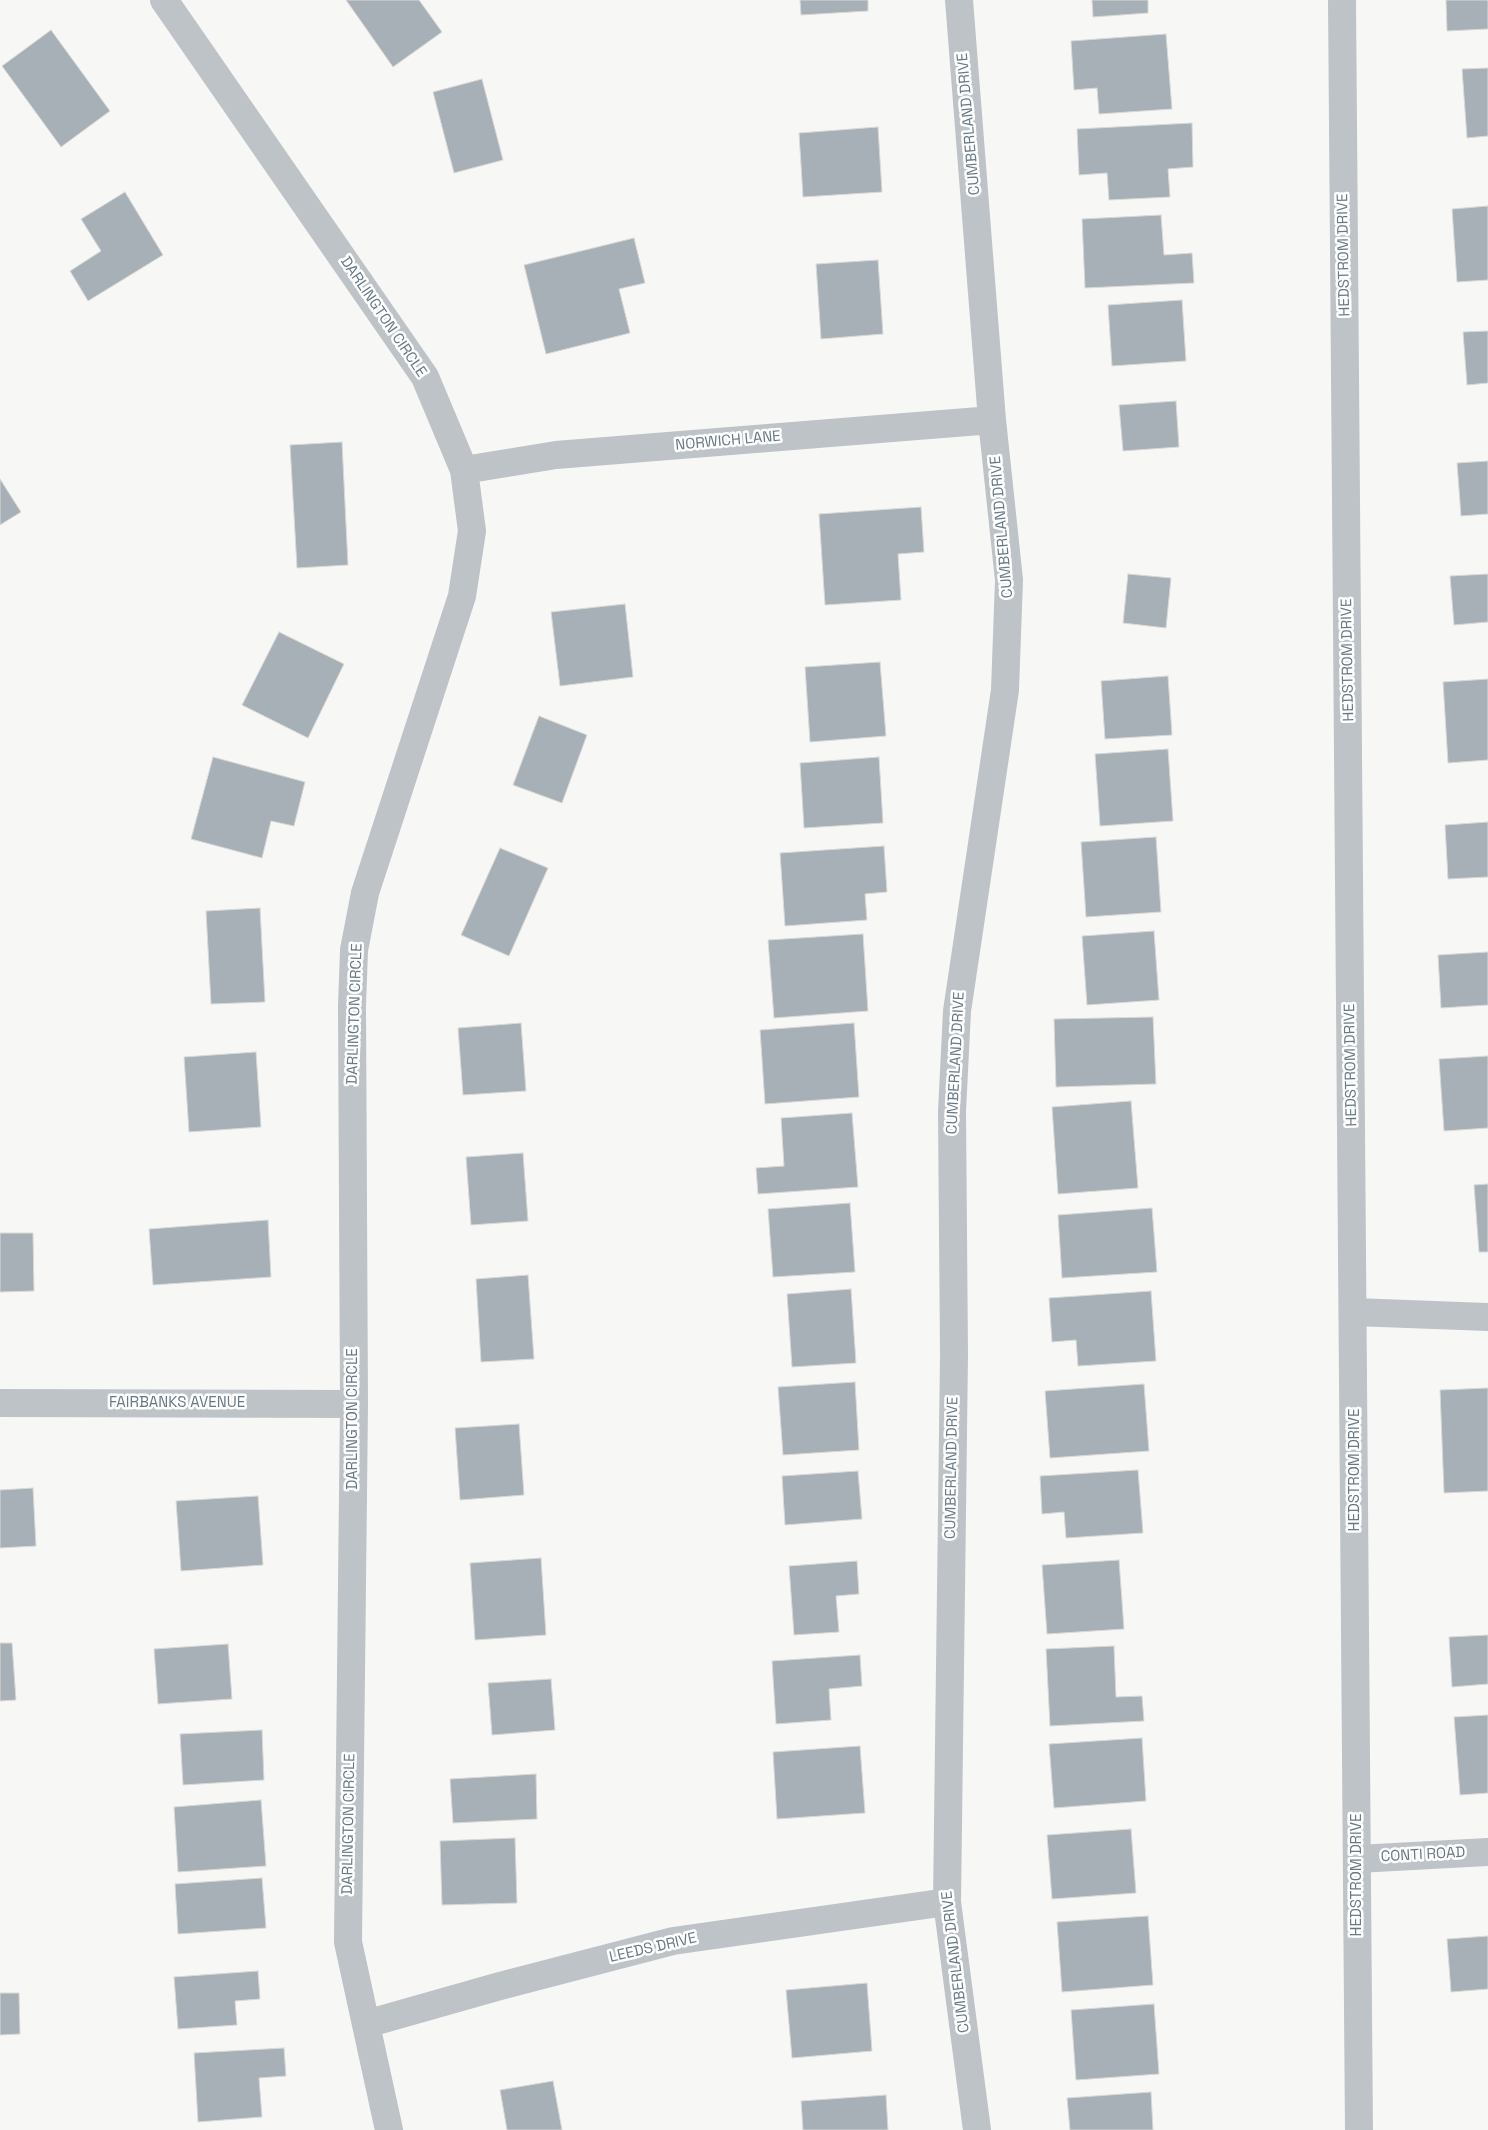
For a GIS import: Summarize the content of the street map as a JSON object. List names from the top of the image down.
{
  "streets": {
    "street": [
      "CUMBERLAND DRIVE",
      "HEDSTROM DRIVE",
      "DARLINGTON CIRCLE",
      "NORWICH LANE",
      "FAIRBANKS AVENUE",
      "CONTI ROAD",
      "LEEDS DRIVE"
    ]
  },
  "crossings": [
    ["CUMBERLAND DRIVE", "NORWICH LANE"],
    ["CUMBERLAND DRIVE", "LEEDS DRIVE"],
    ["HEDSTROM DRIVE", "CONTI ROAD"],
    ["DARLINGTON CIRCLE", "NORWICH LANE"],
    ["DARLINGTON CIRCLE", "FAIRBANKS AVENUE"],
    ["DARLINGTON CIRCLE", "LEEDS DRIVE"]
  ]
}
